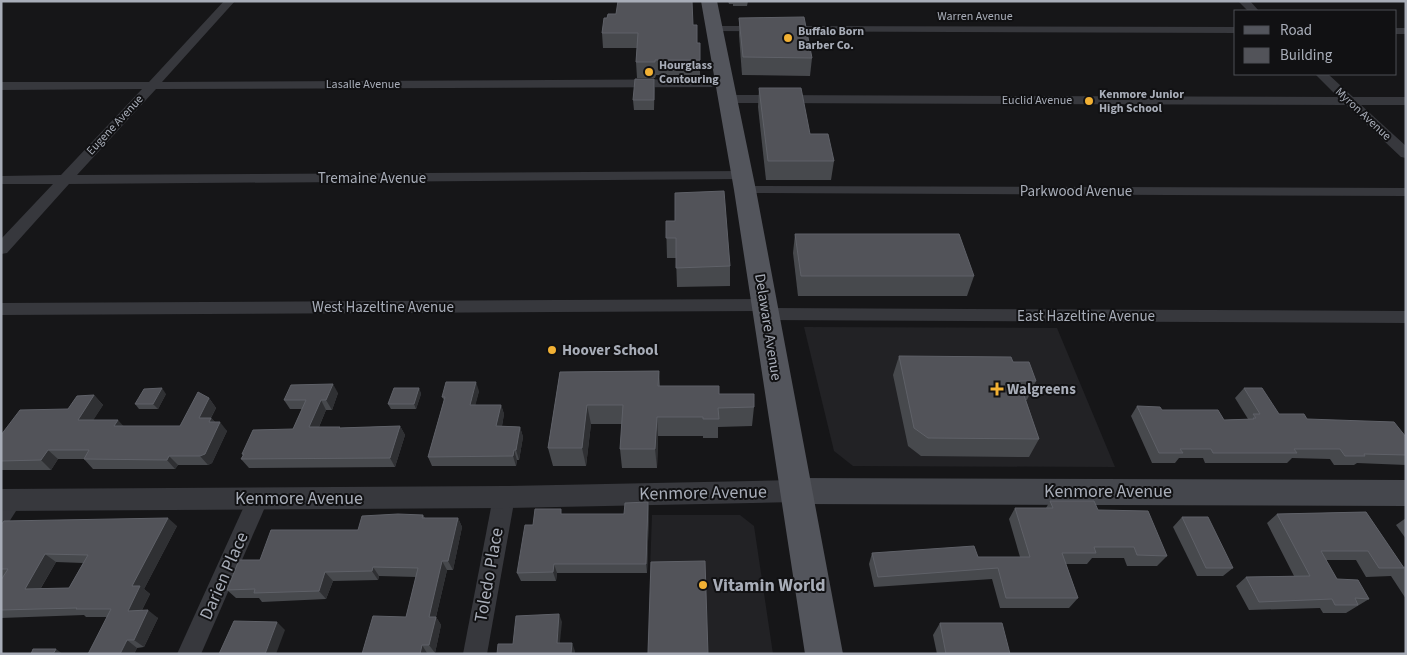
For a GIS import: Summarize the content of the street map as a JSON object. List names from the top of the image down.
{
  "streets": {
    "main road": ["Delaware Avenue", "Kenmore Avenue"],
    "street": [
      "Warren Avenue",
      "Lasalle Avenue",
      "Euclid Avenue",
      "Myron Avenue",
      "Eugene Avenue",
      "Tremaine Avenue",
      "Parkwood Avenue",
      "West Hazeltine Avenue",
      "East Hazeltine Avenue",
      "Toledo Place",
      "Darien Place"
    ]
  },
  "crossings": [
    ["Warren Avenue", "Delaware Avenue"],
    ["Lasalle Avenue", "Euclid Avenue"],
    ["Lasalle Avenue", "Eugene Avenue"],
    ["Lasalle Avenue", "Delaware Avenue"],
    ["Euclid Avenue", "Myron Avenue"],
    ["Euclid Avenue", "Delaware Avenue"],
    ["Eugene Avenue", "Tremaine Avenue"],
    ["Tremaine Avenue", "Parkwood Avenue"],
    ["Tremaine Avenue", "Delaware Avenue"],
    ["Parkwood Avenue", "Delaware Avenue"],
    ["West Hazeltine Avenue", "East Hazeltine Avenue"],
    ["West Hazeltine Avenue", "Delaware Avenue"],
    ["East Hazeltine Avenue", "Delaware Avenue"],
    ["Delaware Avenue", "Kenmore Avenue"],
    ["Kenmore Avenue", "Toledo Place"],
    ["Kenmore Avenue", "Darien Place"]
  ],
  "places": {
    "other": [
      "Buffalo Born Barber Co.",
      "Hourglass Contouring",
      "Kenmore Junior High School",
      "Hoover School",
      "Vitamin World"
    ],
    "health": ["Walgreens"]
  },
  "legend": ["Road", "Building"]
}
